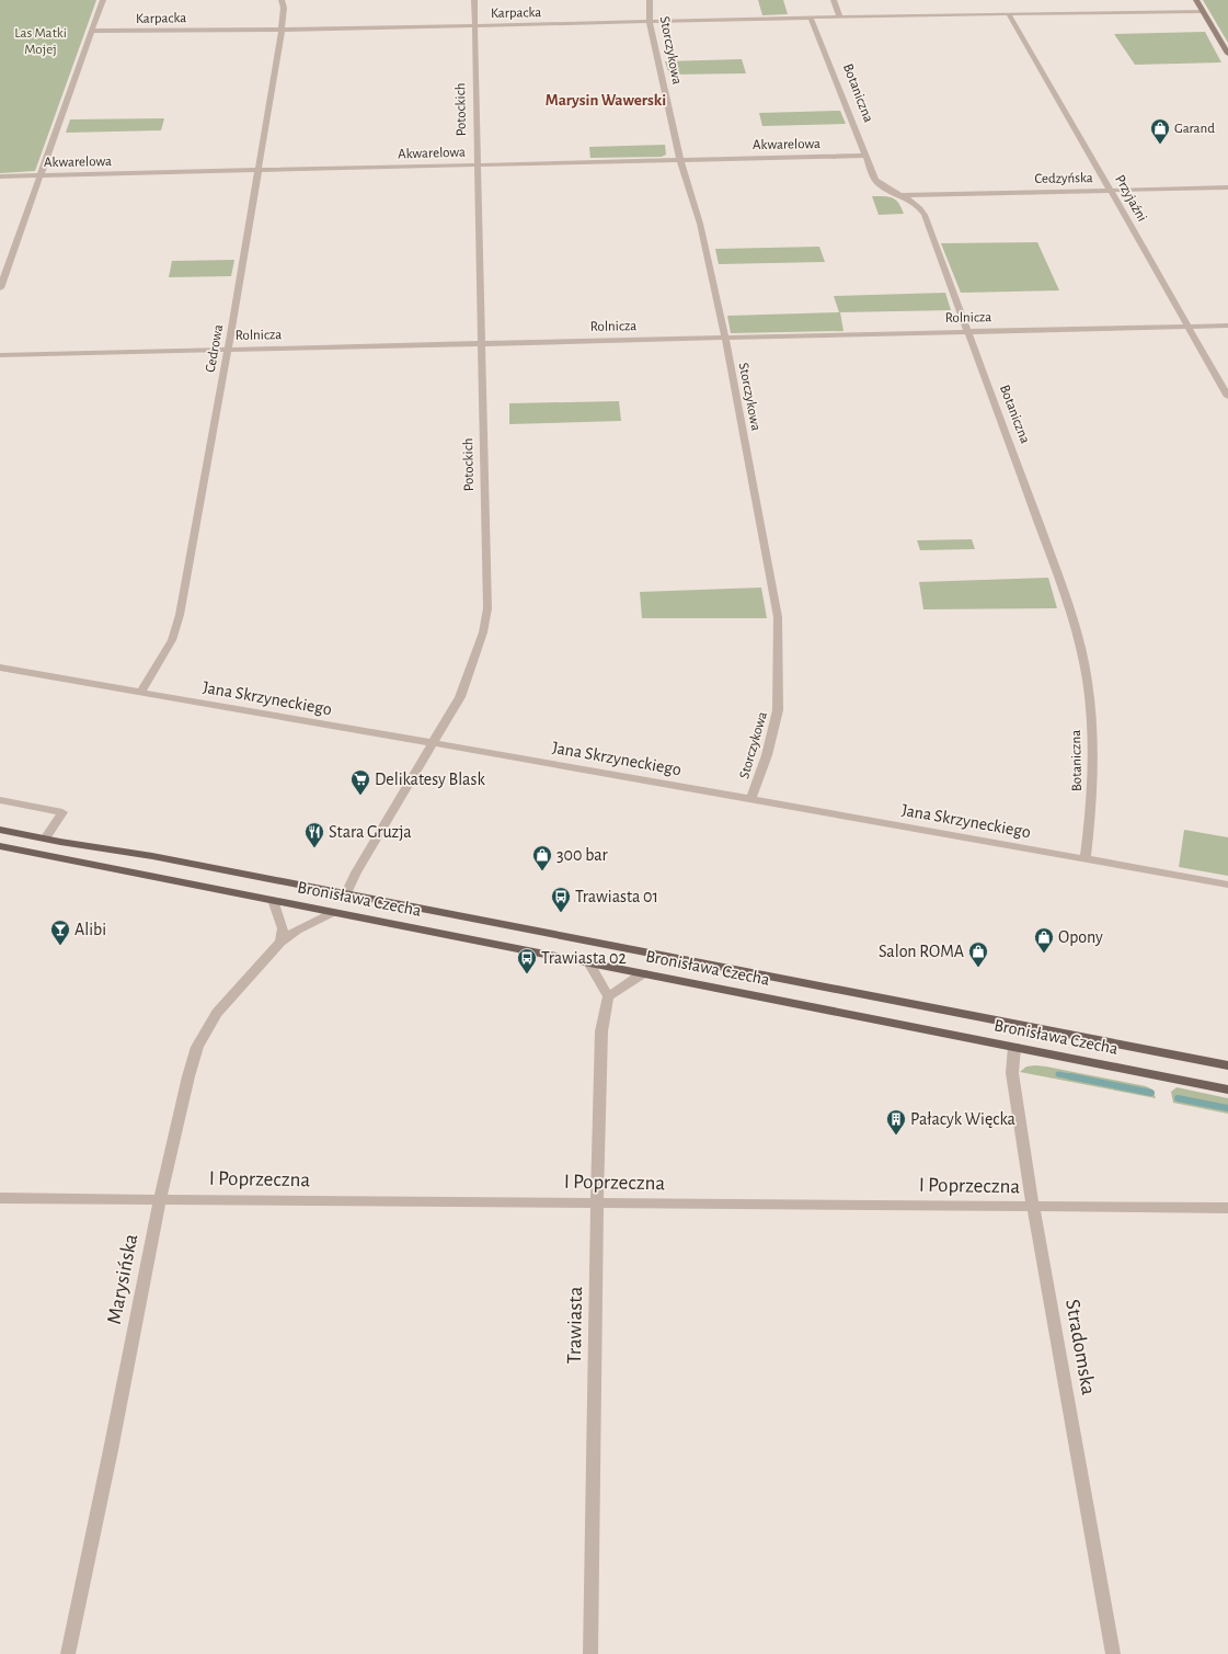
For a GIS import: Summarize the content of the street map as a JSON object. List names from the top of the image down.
{
  "streets": {
    "main road": ["Bronisława Czecha"],
    "street": [
      "Karpacka",
      "Storczykowa",
      "Botaniczna",
      "Potockich",
      "Akwarelowa",
      "Cedzyńska",
      "Przyjaźni",
      "Rolnicza",
      "Cedrowa",
      "Jana Skrzyneckiego",
      "I Poprzeczna",
      "Marysińska",
      "Trawiasta",
      "Stradomska"
    ]
  },
  "crossings": [
    ["Karpacka", "Storczykowa"],
    ["Karpacka", "Botaniczna"],
    ["Karpacka", "Potockich"],
    ["Karpacka", "Przyjaźni"],
    ["Karpacka", "Cedrowa"],
    ["Storczykowa", "Akwarelowa"],
    ["Storczykowa", "Rolnicza"],
    ["Storczykowa", "Jana Skrzyneckiego"],
    ["Botaniczna", "Akwarelowa"],
    ["Botaniczna", "Cedzyńska"],
    ["Botaniczna", "Rolnicza"],
    ["Botaniczna", "Jana Skrzyneckiego"],
    ["Potockich", "Akwarelowa"],
    ["Potockich", "Rolnicza"],
    ["Potockich", "Jana Skrzyneckiego"],
    ["Potockich", "Bronisława Czecha"],
    ["Akwarelowa", "Cedrowa"],
    ["Cedzyńska", "Przyjaźni"],
    ["Przyjaźni", "Rolnicza"],
    ["Rolnicza", "Cedrowa"],
    ["Cedrowa", "Jana Skrzyneckiego"],
    ["Bronisława Czecha", "Marysińska"],
    ["Bronisława Czecha", "Stradomska"],
    ["I Poprzeczna", "Marysińska"],
    ["I Poprzeczna", "Trawiasta"],
    ["I Poprzeczna", "Stradomska"]
  ],
  "districts": ["Marysin Wawerski"],
  "parks": ["Las Matki Mojej"],
  "places": {
    "shop": [
      "Garand",
      "300 bar",
      "Opony",
      "Salon ROMA"
    ],
    "supermarket": ["Delikatesy Blask"],
    "restaurant": ["Stara Gruzja"],
    "bus stop": ["Trawiasta 01", "Trawiasta 02"],
    "bar": ["Alibi"],
    "building": ["Pałacyk Więcka"]
  }
}
